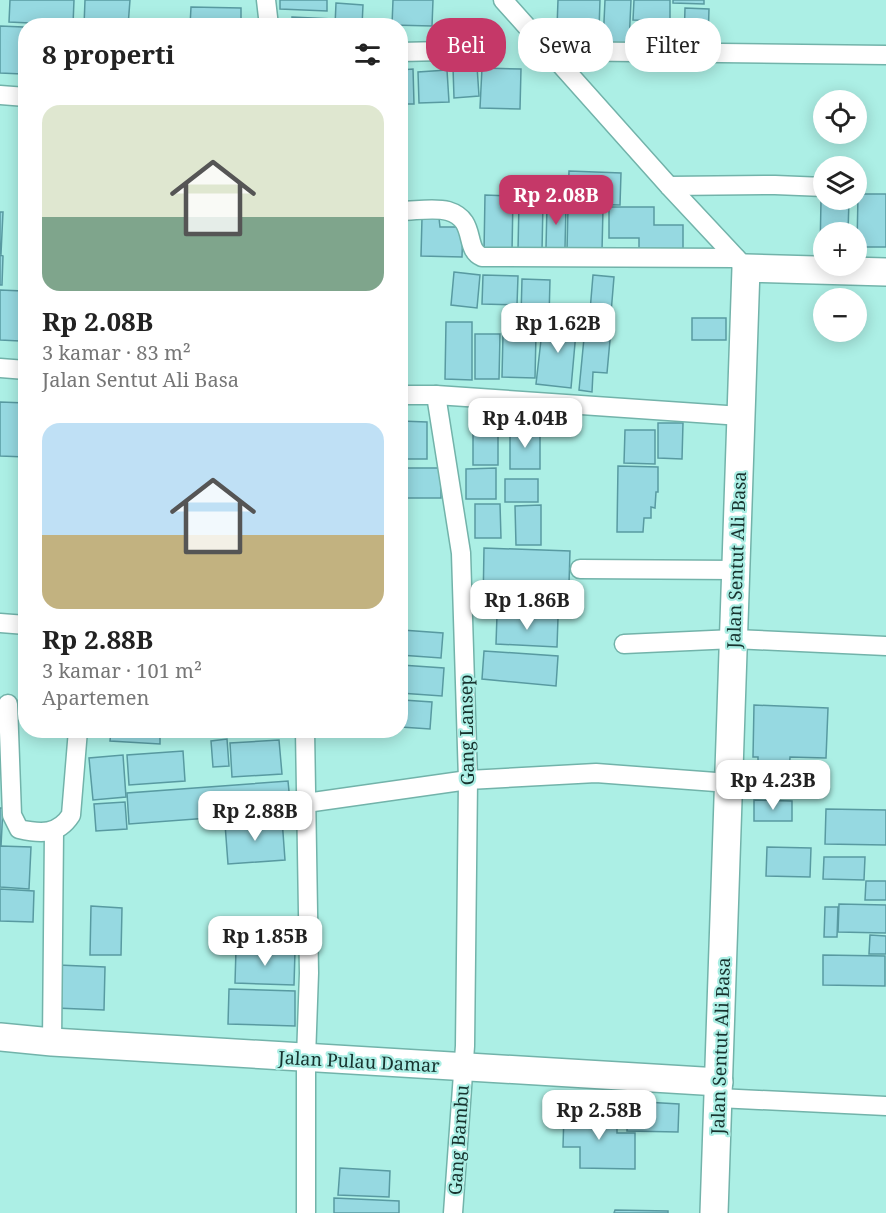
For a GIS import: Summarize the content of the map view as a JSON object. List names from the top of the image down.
{
  "streets": {
    "street": [
      "Jalan Sentut Ali Basa",
      "Gang Lansep",
      "Jalan Pulau Damar",
      "Gang Bambu"
    ]
  },
  "crossings": [
    ["Jalan Sentut Ali Basa", "Jalan Pulau Damar"],
    ["Gang Lansep", "Jalan Pulau Damar"],
    ["Gang Lansep", "Gang Bambu"],
    ["Jalan Pulau Damar", "Gang Bambu"]
  ],
  "page": {
    "chip": ["Beli", "Sewa", "Filter"],
    "heading": "8 properti",
    "map_buttons": ["+", "−"],
    "list": [
      {
        "name": "Rp 2.08B",
        "note": "3 kamar · 83 m² · Jalan Sentut Ali Basa"
      },
      {
        "name": "Rp 2.88B",
        "note": "3 kamar · 101 m² · Apartemen"
      }
    ],
    "price": [
      "Rp 2.08B",
      "Rp 1.62B",
      "Rp 4.04B",
      "Rp 1.86B",
      "Rp 4.23B",
      "Rp 2.88B",
      "Rp 1.85B",
      "Rp 2.58B"
    ]
  }
}
